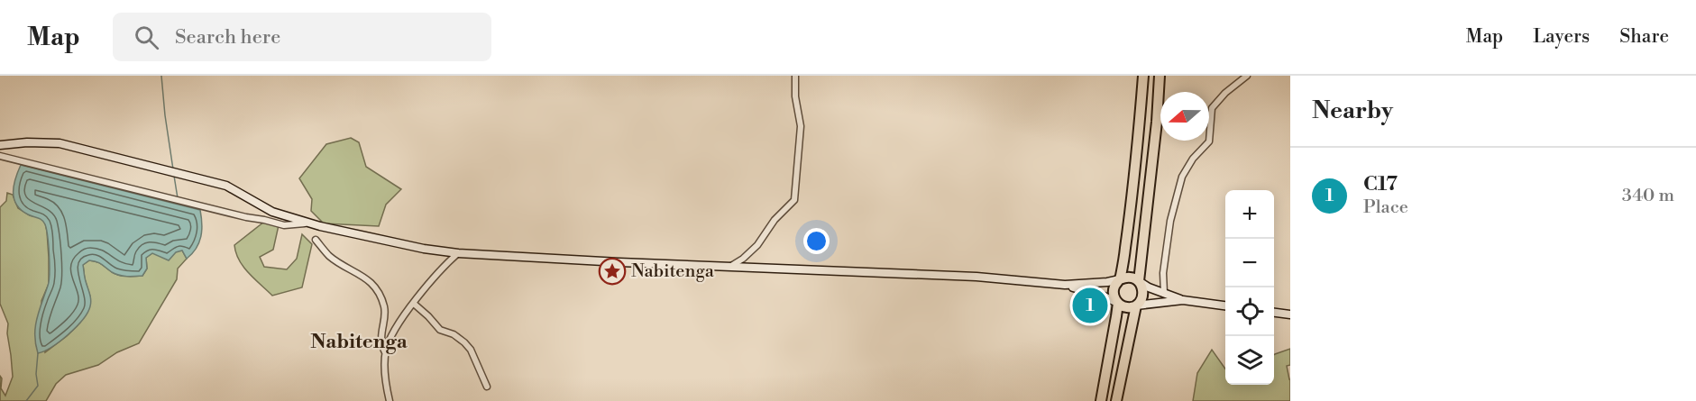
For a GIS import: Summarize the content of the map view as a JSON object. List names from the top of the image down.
{
  "districts": ["Nabitenga"],
  "places": {
    "place": ["Nabitenga"]
  },
  "north": "left",
  "page": {
    "header": "Map",
    "search": "Search here",
    "nav": ["Map", "Layers", "Share"],
    "heading": "Nearby",
    "list": [
      {
        "mark": "1",
        "name": "C17",
        "note": "Place",
        "value": "340 m"
      }
    ],
    "map_buttons": ["+", "−"],
    "pins": "1"
  }
}
